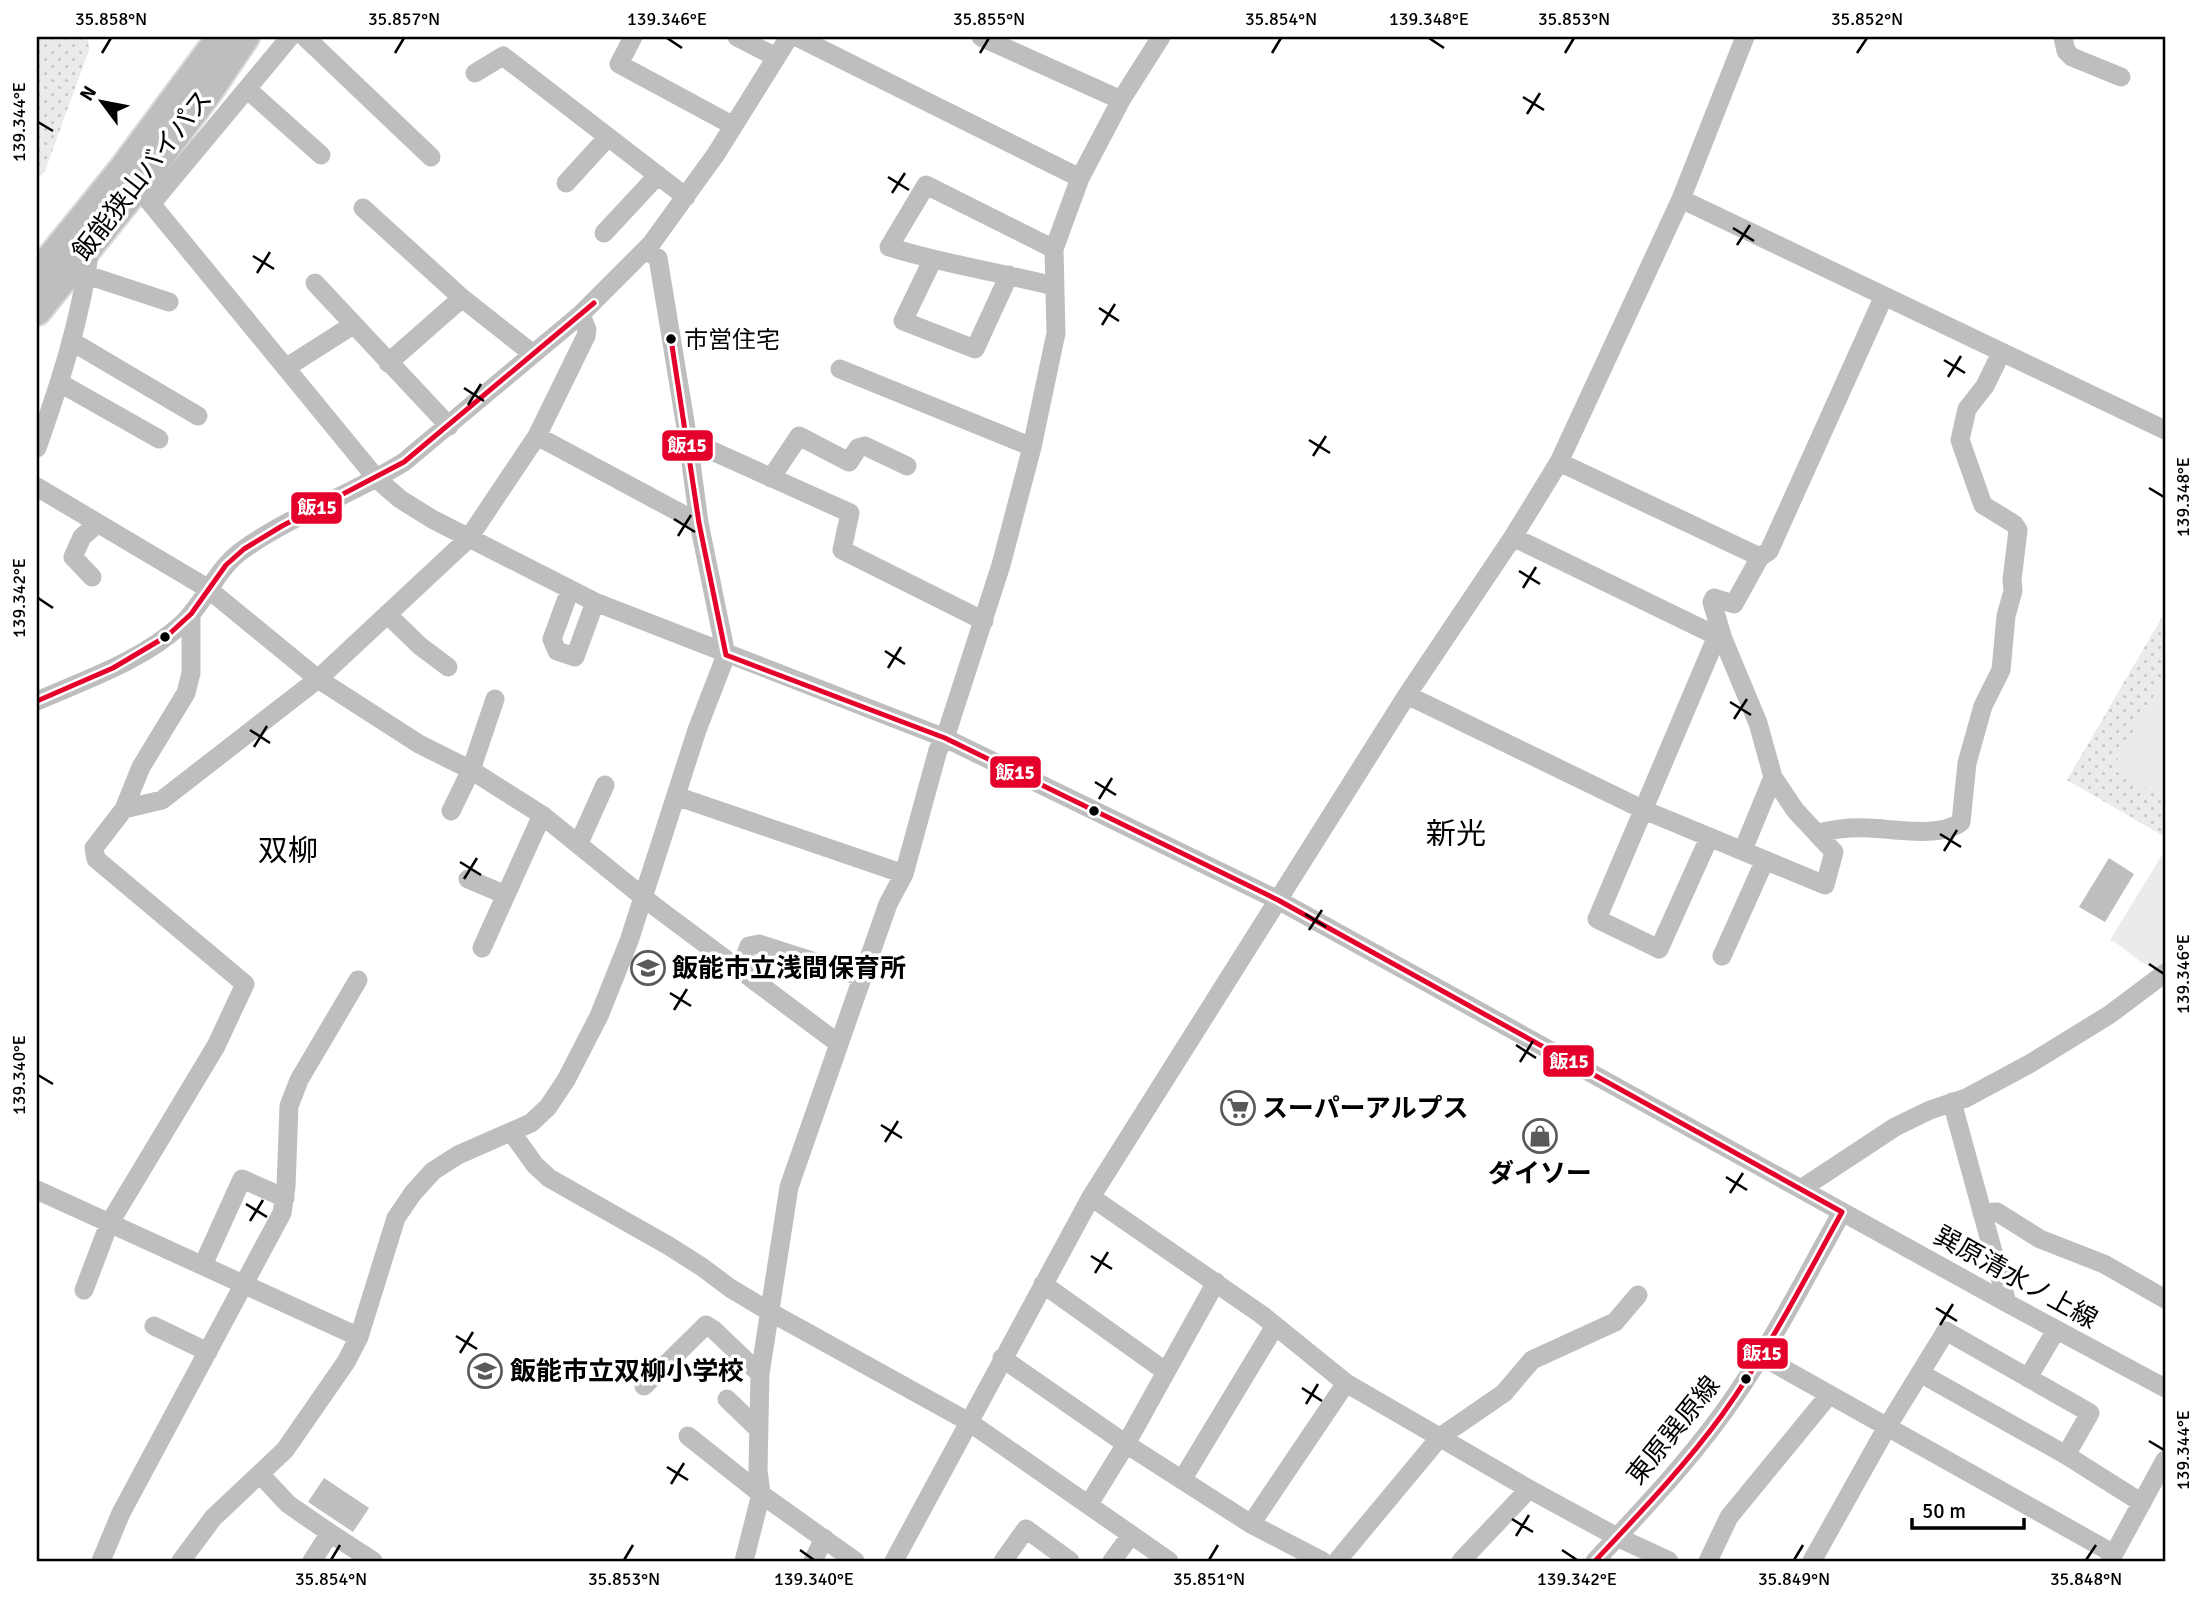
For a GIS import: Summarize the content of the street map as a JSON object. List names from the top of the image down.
{
  "streets": {
    "highway": ["飯能狭山バイパス"],
    "street": ["巽原清水ノ上線", "東原巽原線"]
  },
  "crossings": [
    ["飯能狭山バイパス", "巽原清水ノ上線"],
    ["巽原清水ノ上線", "東原巽原線"]
  ],
  "districts": ["新光", "双柳"],
  "places": {
    "other": ["市営住宅"],
    "school or university": ["飯能市立浅間保育所", "飯能市立双柳小学校"],
    "supermarket": ["スーパーアルプス"],
    "shop": ["ダイソー"]
  },
  "lines": ["transit line 飯15"],
  "scale_bar": "50 m",
  "north": "top left",
  "coordinates": [
    "35.858°N",
    "35.857°N",
    "139.346°E",
    "35.855°N",
    "35.854°N",
    "139.348°E",
    "35.853°N",
    "35.852°N",
    "139.344°E",
    "139.342°E",
    "139.340°E",
    "35.851°N",
    "35.849°N",
    "35.848°N"
  ]
}
